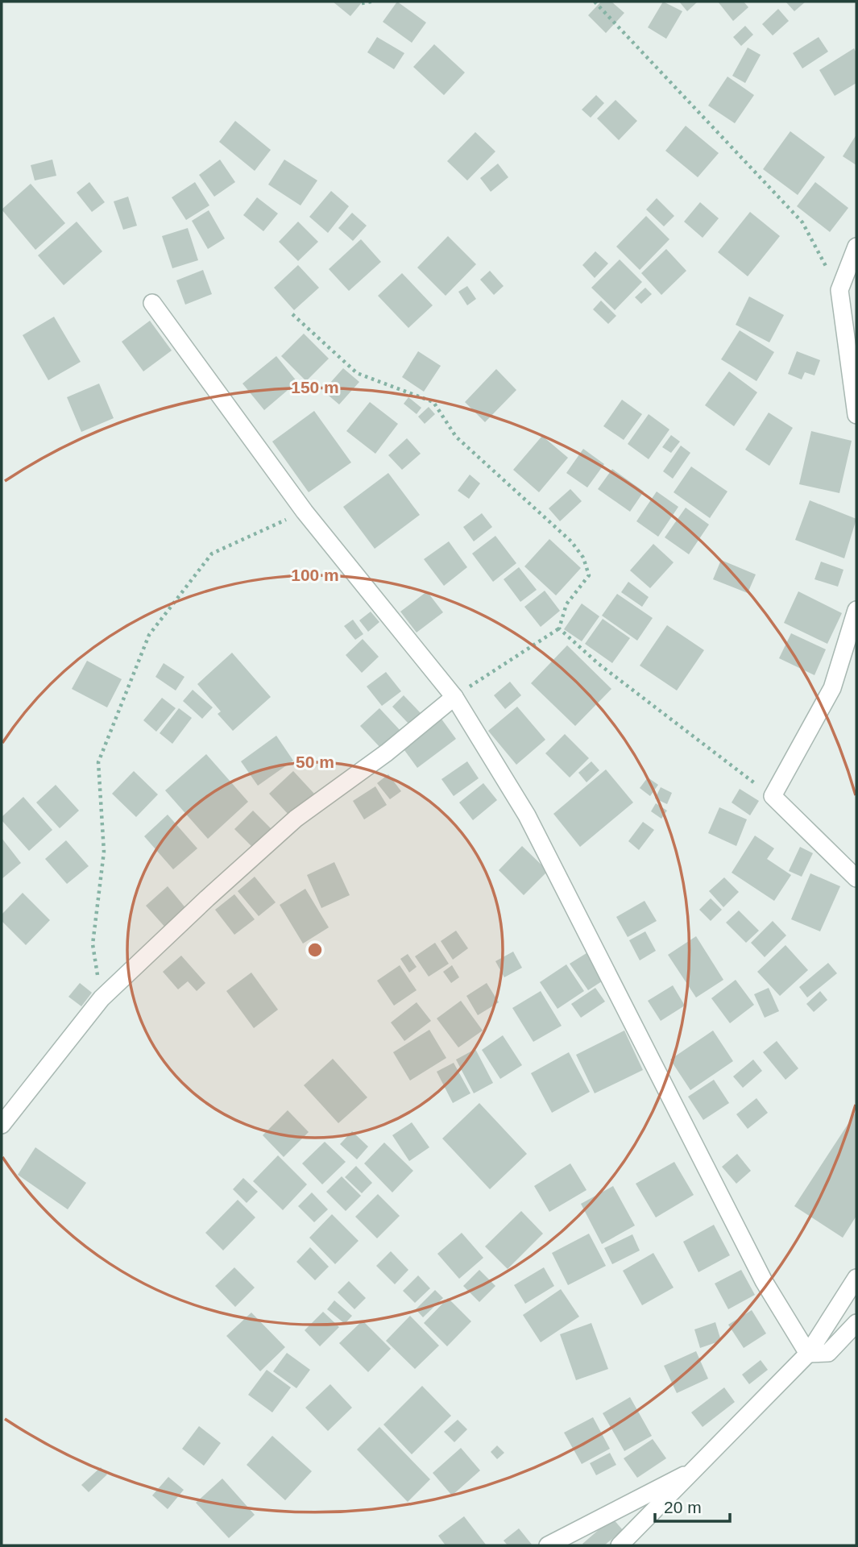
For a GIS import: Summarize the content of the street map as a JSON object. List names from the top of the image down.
{
  "scale_bar": "20 m",
  "rings": ["150 m", "100 m", "50 m"]
}
